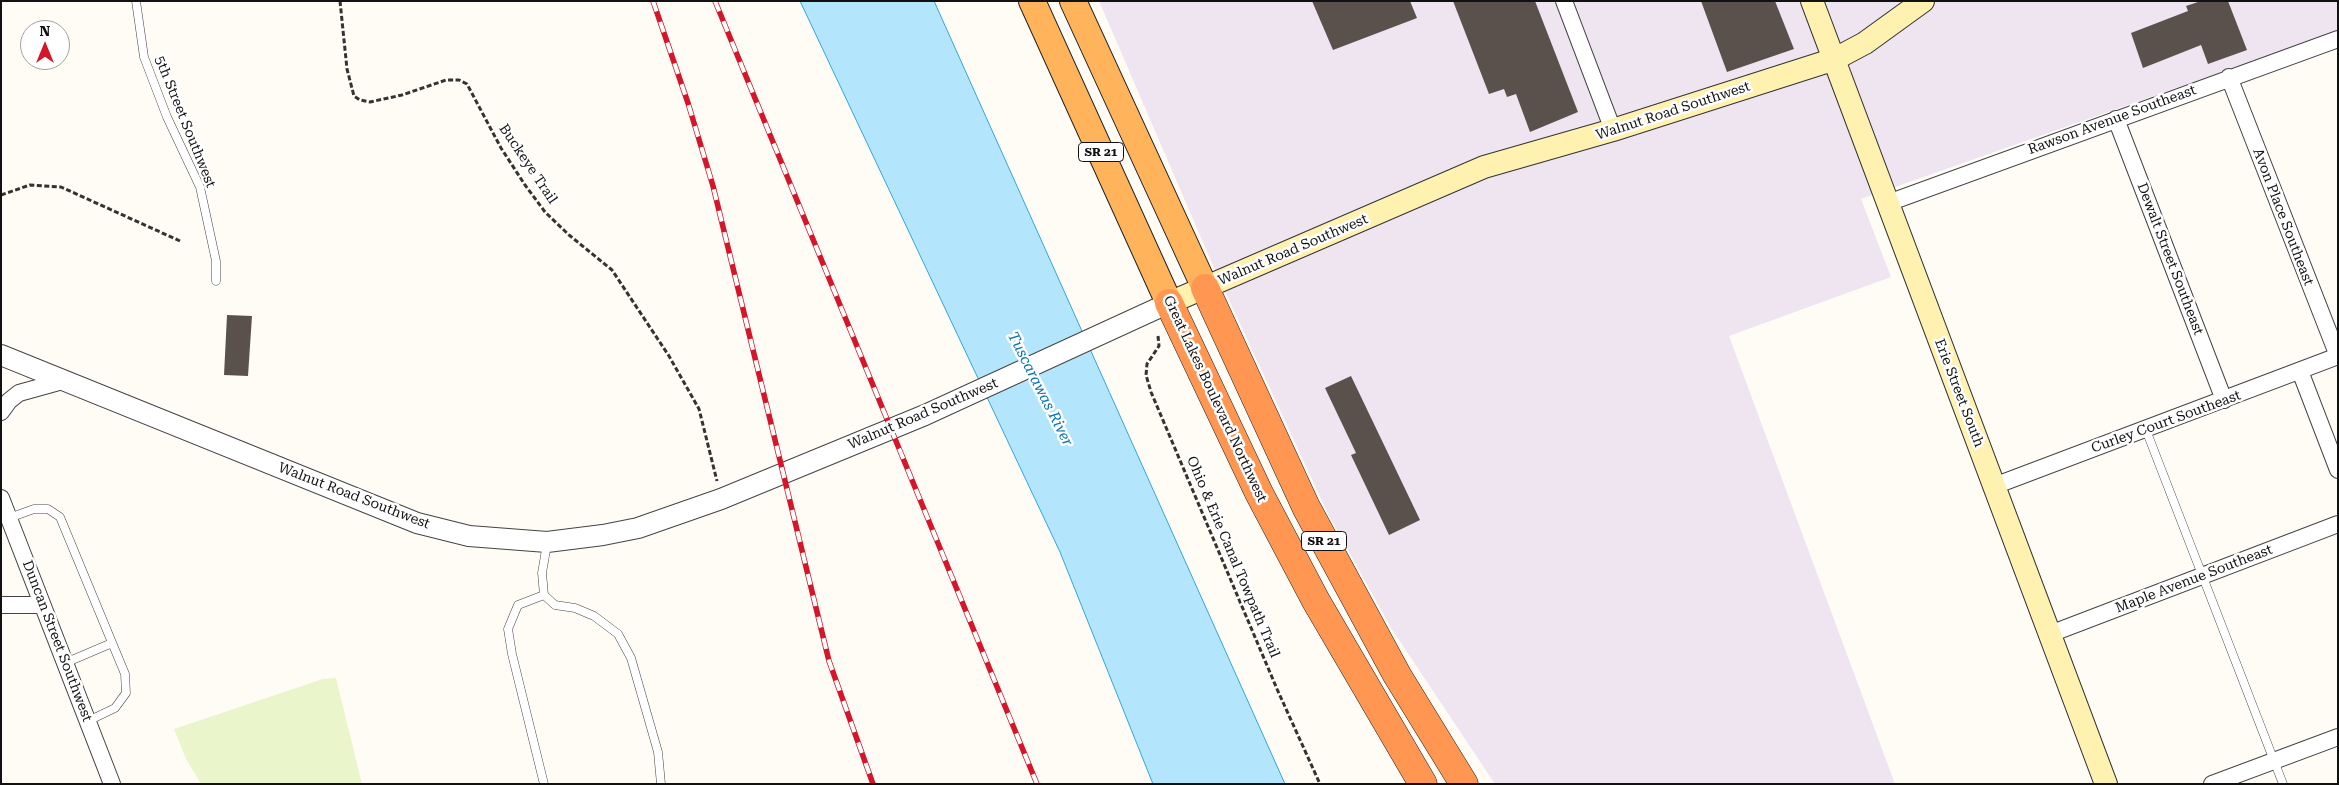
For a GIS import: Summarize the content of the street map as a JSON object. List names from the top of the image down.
{
  "streets": {
    "highway": ["SR 21", "Great Lakes Boulevard Northwest"],
    "main road": ["Walnut Road Southwest", "Erie Street South"],
    "street": [
      "Rawson Avenue Southeast",
      "Avon Place Southeast",
      "Dewalt Street Southeast",
      "Curley Court Southeast",
      "Maple Avenue Southeast",
      "Duncan Street Southwest"
    ],
    "lane": ["5th Street Southwest"],
    "path": ["Buckeye Trail", "Ohio & Erie Canal Towpath Trail"]
  },
  "crossings": [
    ["Walnut Road Southwest", "SR 21"],
    ["Walnut Road Southwest", "Erie Street South"],
    ["Walnut Road Southwest", "Great Lakes Boulevard Northwest"],
    ["Rawson Avenue Southeast", "Avon Place Southeast"],
    ["Rawson Avenue Southeast", "Dewalt Street Southeast"],
    ["Rawson Avenue Southeast", "Erie Street South"],
    ["Avon Place Southeast", "Curley Court Southeast"],
    ["Dewalt Street Southeast", "Curley Court Southeast"],
    ["Erie Street South", "Curley Court Southeast"],
    ["Erie Street South", "Maple Avenue Southeast"]
  ],
  "water": ["Tuscarawas River"],
  "north": "top"
}
